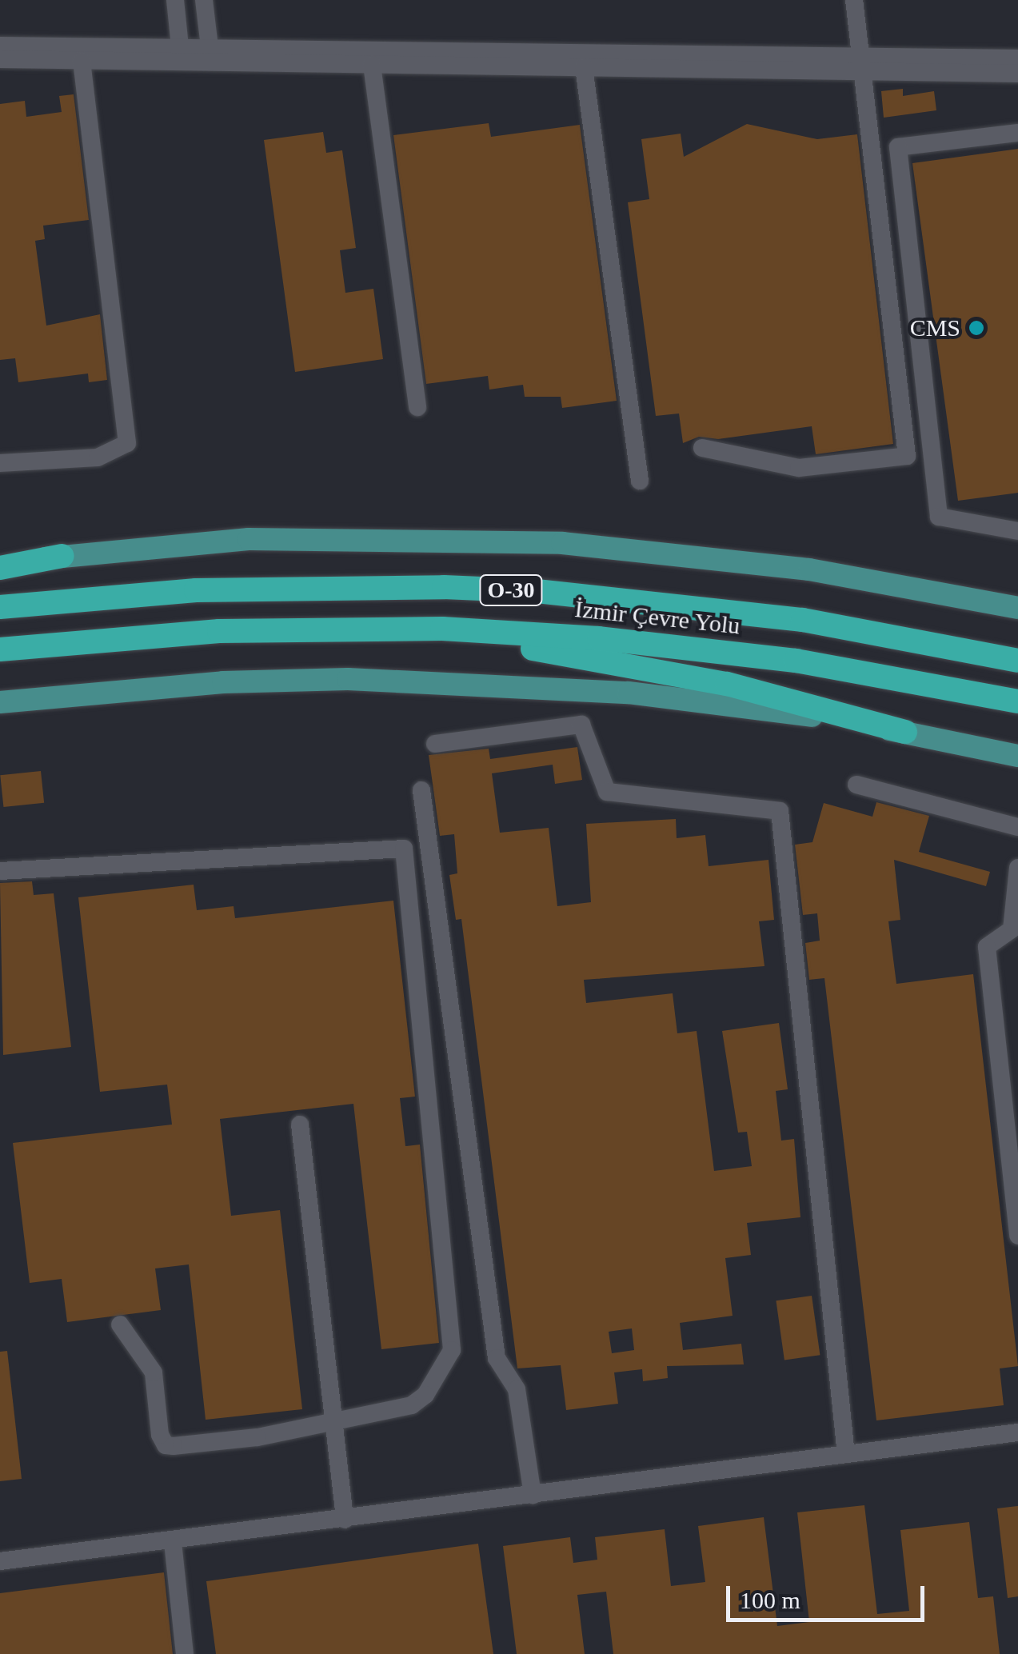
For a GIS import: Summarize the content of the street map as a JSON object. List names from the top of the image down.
{
  "streets": {
    "highway": ["O-30", "İzmir Çevre Yolu"]
  },
  "places": ["CMS"],
  "scale_bar": "100 m"
}
